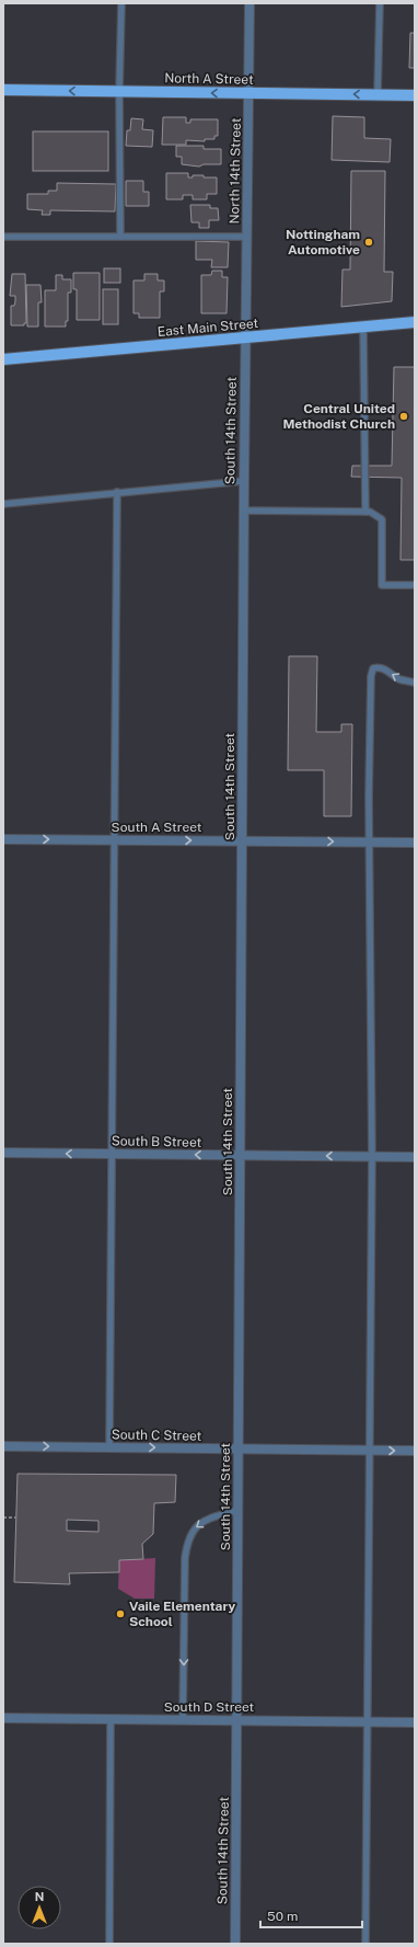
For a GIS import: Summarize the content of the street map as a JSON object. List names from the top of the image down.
{
  "streets": {
    "main road": ["North A Street", "East Main Street"],
    "street": [
      "North 14th Street",
      "South 14th Street",
      "South A Street",
      "South B Street",
      "South C Street",
      "South D Street"
    ]
  },
  "crossings": [
    ["North A Street", "North 14th Street"],
    ["North 14th Street", "East Main Street"],
    ["North 14th Street", "South 14th Street"],
    ["East Main Street", "South 14th Street"],
    ["South 14th Street", "South A Street"],
    ["South 14th Street", "South B Street"],
    ["South 14th Street", "South C Street"],
    ["South 14th Street", "South D Street"]
  ],
  "one_way": [
    "North A Street",
    "South A Street",
    "South B Street",
    "South C Street"
  ],
  "places": ["Nottingham Automotive", "Central United Methodist Church", "Vaile Elementary School"],
  "scale_bar": "50 m",
  "north": "top"
}
